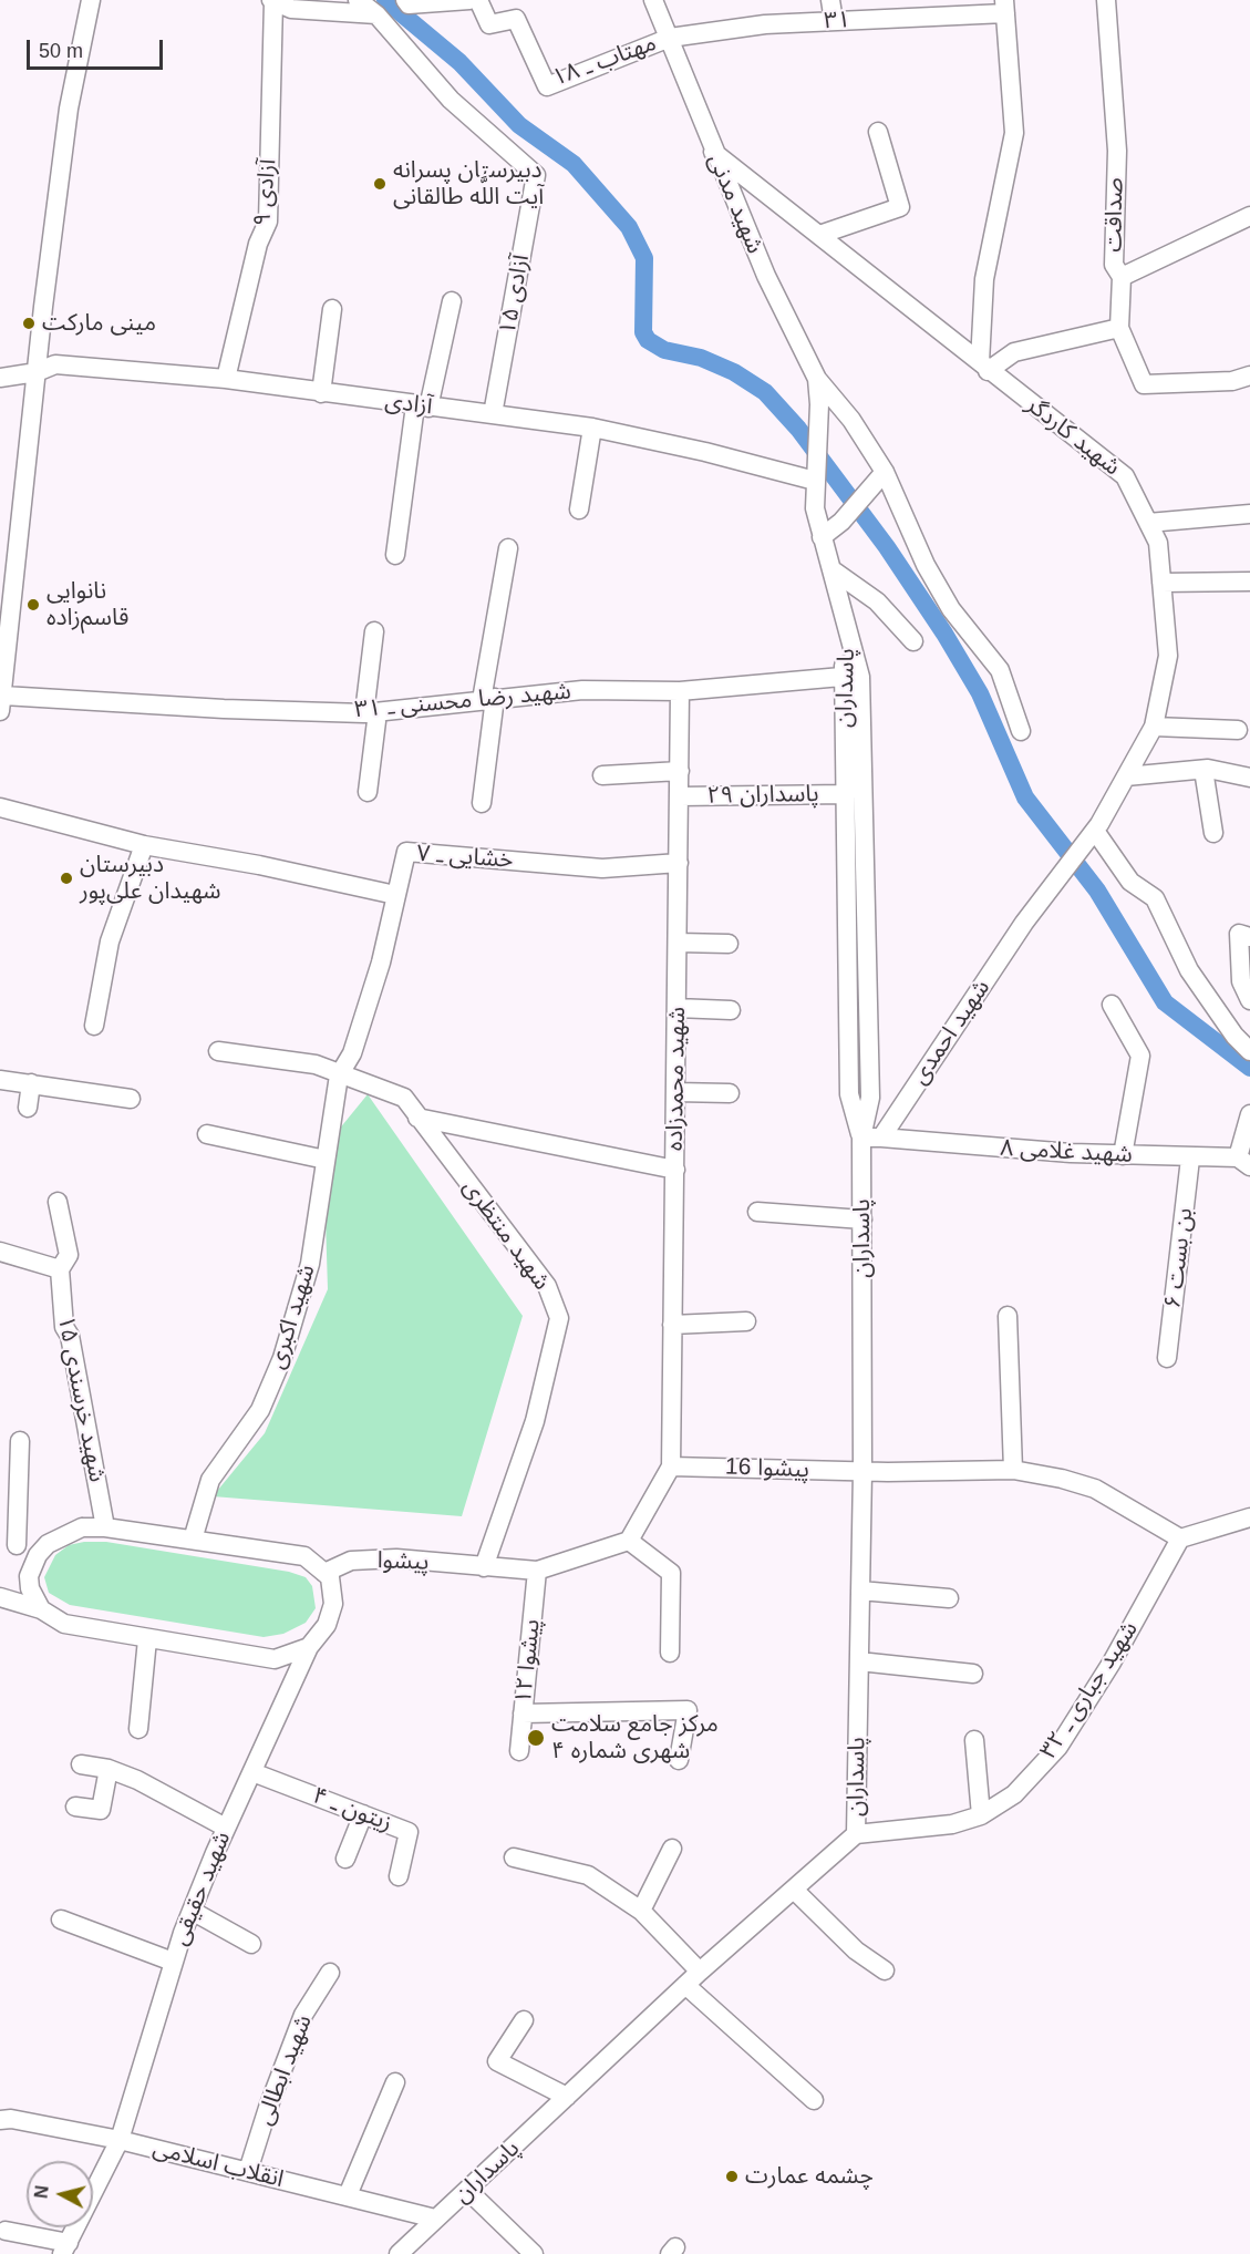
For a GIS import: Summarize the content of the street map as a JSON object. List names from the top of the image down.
{
  "streets": {
    "street": [
      "۳۱",
      "مهتاب ـ ۱۸",
      "آزادی ۹",
      "شهید مدنی",
      "صداقت",
      "آزادی ۱۵",
      "آزادی",
      "شهید کاردگر",
      "پاسداران",
      "شهید رضا محسنی ـ ۳۱",
      "پاسداران ۲۹",
      "خشایی ـ ۷",
      "شهید احمدی",
      "شهید محمدزاده",
      "۸ شهید غلامی",
      "شهید منتظری",
      "بن بست ۶",
      "شهید اکبری",
      "شهید خرسندی ۱۵",
      "پیشوا 16",
      "پیشوا",
      "پیشوا ۱۲",
      "شهید جباری ـ ۳۲",
      "زیتون ـ ۴",
      "شهید حقیقی",
      "شهید ابطالی",
      "انقلاب اسلامی"
    ]
  },
  "crossings": [
    ["۳۱", "مهتاب ـ ۱۸"],
    ["۳۱", "شهید مدنی"],
    ["مهتاب ـ ۱۸", "شهید مدنی"],
    ["آزادی ۹", "آزادی"],
    ["شهید مدنی", "آزادی"],
    ["شهید مدنی", "شهید کاردگر"],
    ["شهید مدنی", "پاسداران"],
    ["آزادی ۱۵", "آزادی"],
    ["آزادی", "پاسداران"],
    ["شهید کاردگر", "شهید احمدی"],
    ["پاسداران", "شهید رضا محسنی ـ ۳۱"],
    ["پاسداران", "پاسداران ۲۹"],
    ["پاسداران", "پیشوا 16"],
    ["پاسداران", "شهید جباری ـ ۳۲"],
    ["پاسداران", "انقلاب اسلامی"],
    ["شهید رضا محسنی ـ ۳۱", "شهید محمدزاده"],
    ["پاسداران ۲۹", "شهید محمدزاده"],
    ["خشایی ـ ۷", "شهید محمدزاده"],
    ["خشایی ـ ۷", "شهید منتظری"],
    ["خشایی ـ ۷", "شهید اکبری"],
    ["شهید احمدی", "۸ شهید غلامی"],
    ["شهید محمدزاده", "پیشوا 16"],
    ["۸ شهید غلامی", "بن بست ۶"],
    ["شهید منتظری", "شهید اکبری"],
    ["شهید منتظری", "پیشوا"],
    ["پیشوا 16", "شهید جباری ـ ۳۲"],
    ["پیشوا", "پیشوا ۱۲"],
    ["پیشوا", "شهید حقیقی"],
    ["زیتون ـ ۴", "شهید حقیقی"],
    ["شهید حقیقی", "انقلاب اسلامی"],
    ["شهید ابطالی", "انقلاب اسلامی"]
  ],
  "places": [
    "دبیرستان پسرانه آیت اللَّه طالقانی",
    "مینی مارکت",
    "نانوایی قاسم‌زاده",
    "دبیرستان شهیدان علی‌پور",
    "مرکز جامع سلامت شهری شماره ۴",
    "چشمه عمارت"
  ],
  "scale_bar": "50 m",
  "north": "left"
}
